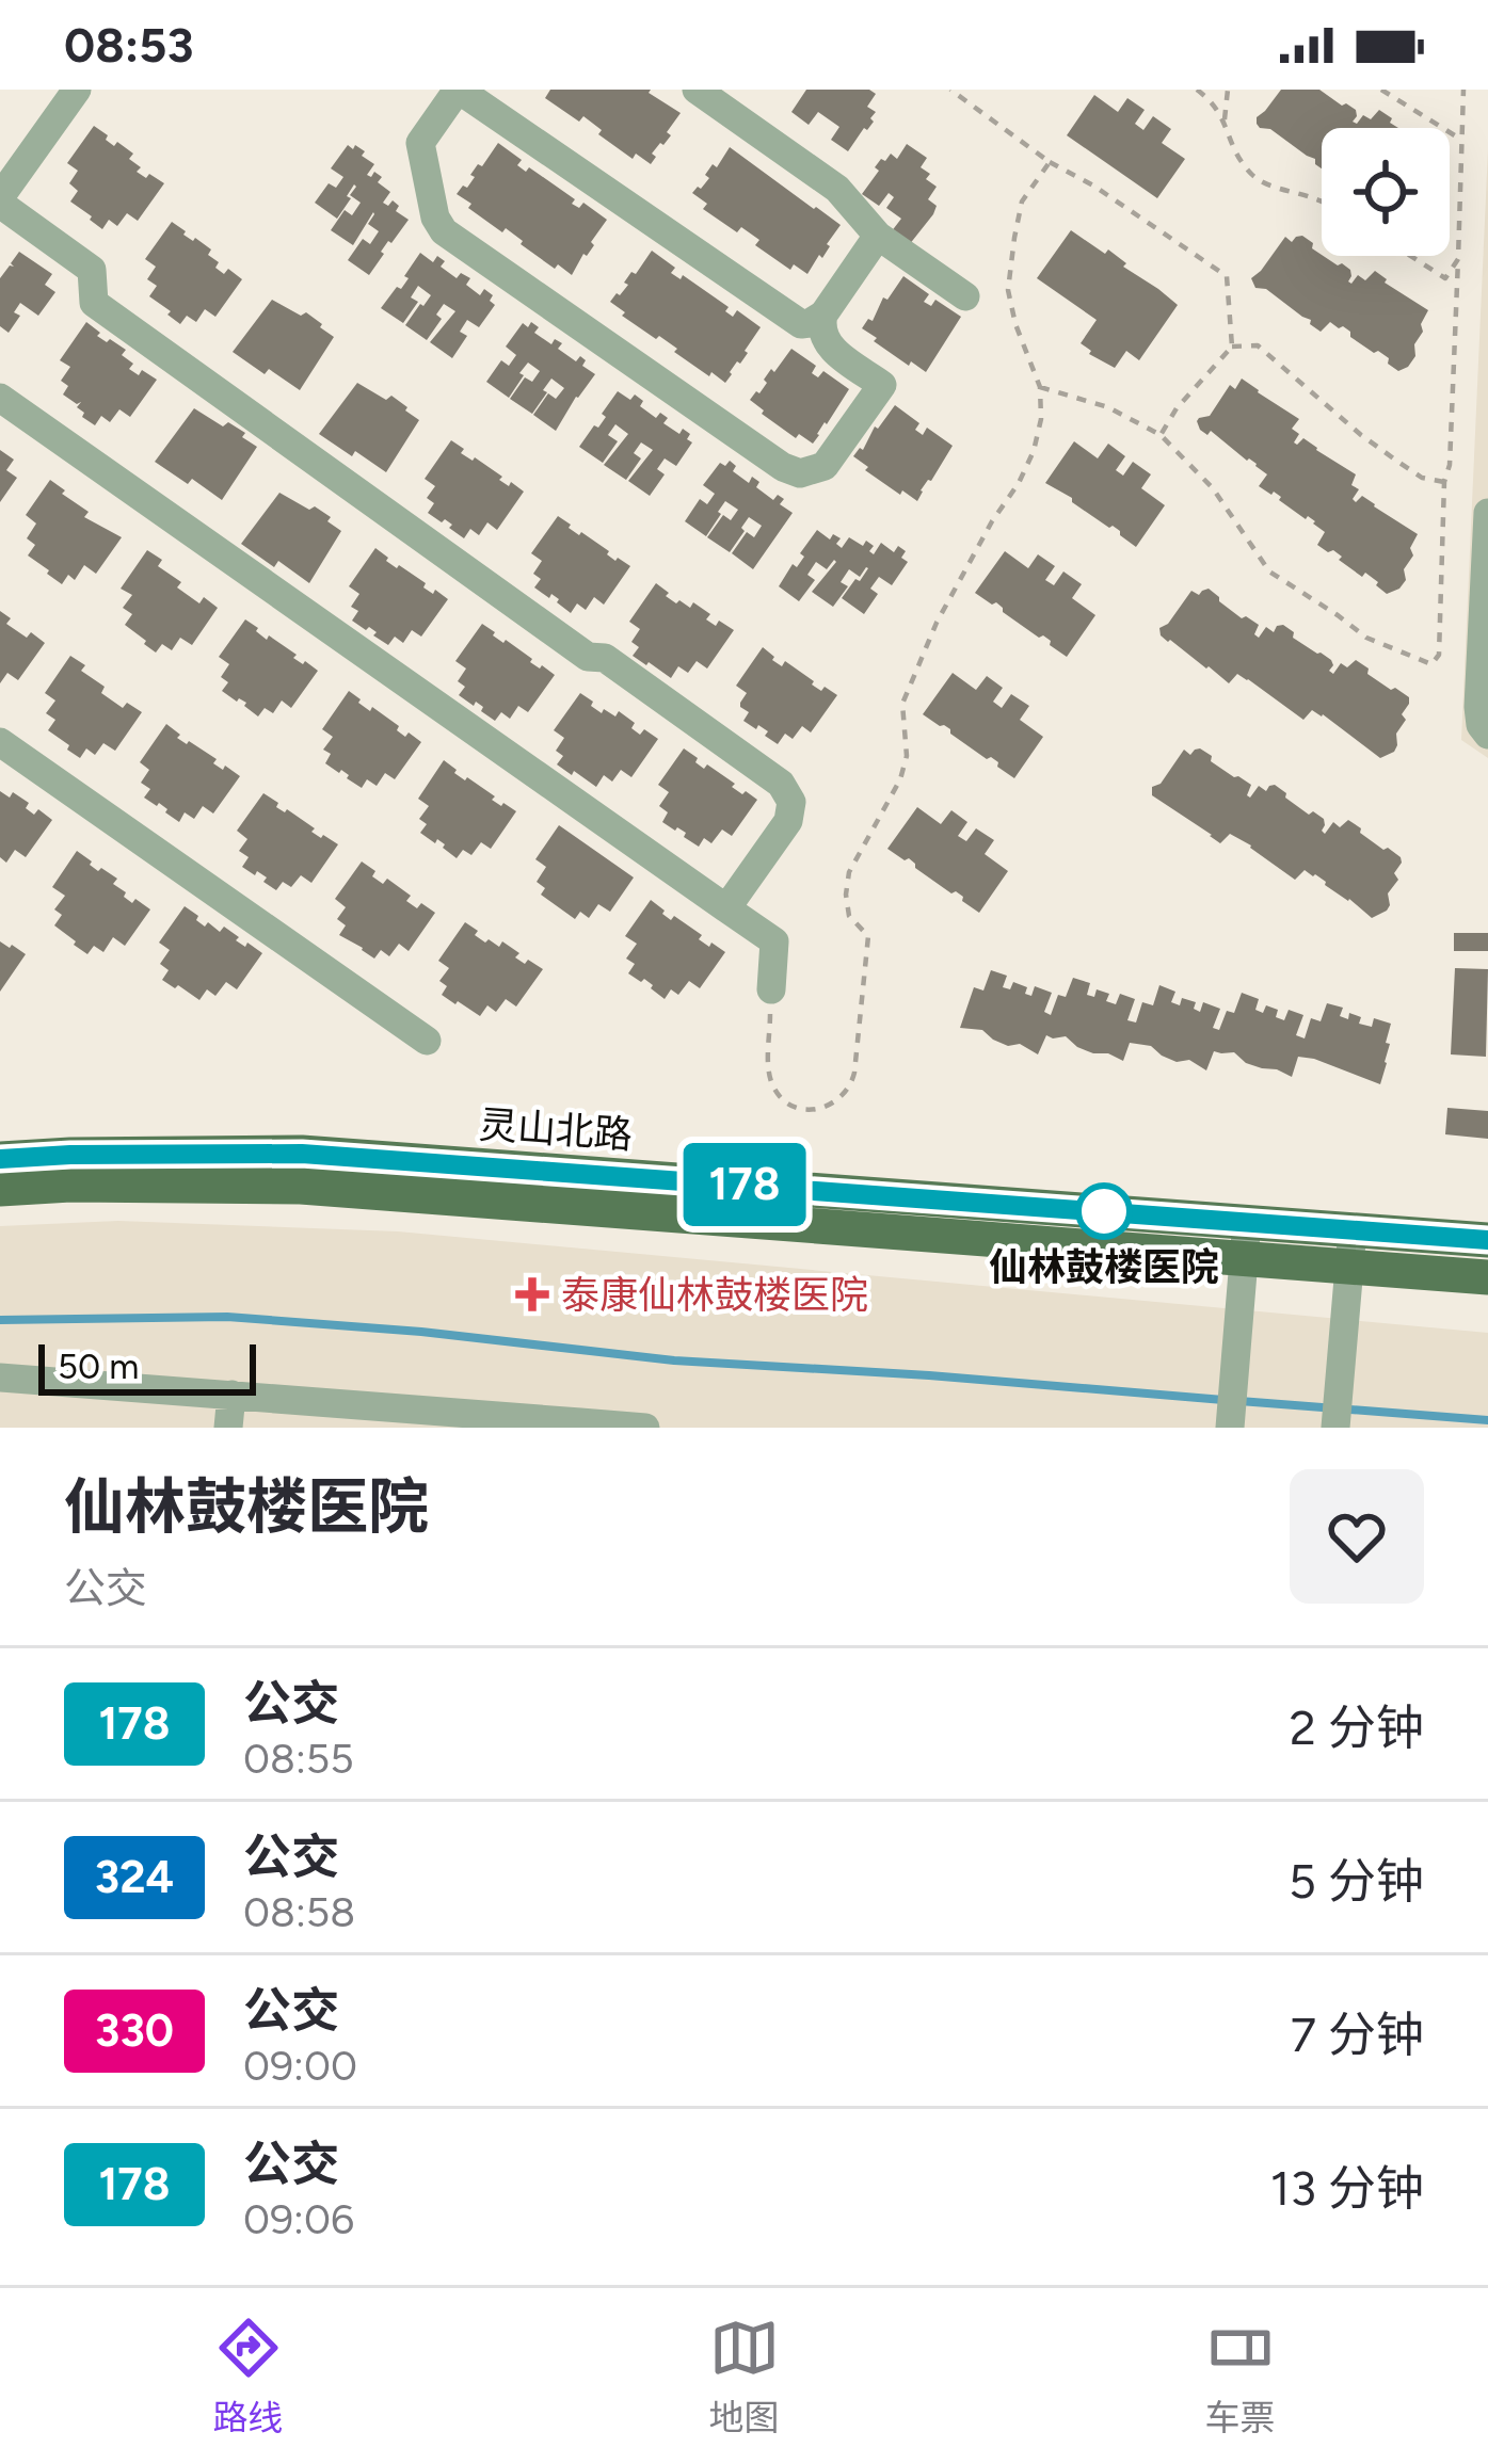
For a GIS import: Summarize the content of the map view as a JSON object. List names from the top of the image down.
{
  "streets": {
    "main road": ["灵山北路"]
  },
  "places": {
    "other": ["仙林鼓楼医院"],
    "health": ["泰康仙林鼓楼医院"]
  },
  "lines": ["bus line 178"],
  "scale_bar": "50 m",
  "page": {
    "status": "08:53",
    "on_map": "178",
    "scale": "50 m",
    "heading": ["仙林鼓楼医院", "公交"],
    "list": [
      {
        "mark": "178",
        "name": "公交",
        "note": "08:55",
        "value": "2 分钟"
      },
      {
        "mark": "324",
        "name": "公交",
        "note": "08:58",
        "value": "5 分钟"
      },
      {
        "mark": "330",
        "name": "公交",
        "note": "09:00",
        "value": "7 分钟"
      },
      {
        "mark": "178",
        "name": "公交",
        "note": "09:06",
        "value": "13 分钟"
      }
    ],
    "tabs": ["路线", "地图", "车票"]
  }
}
